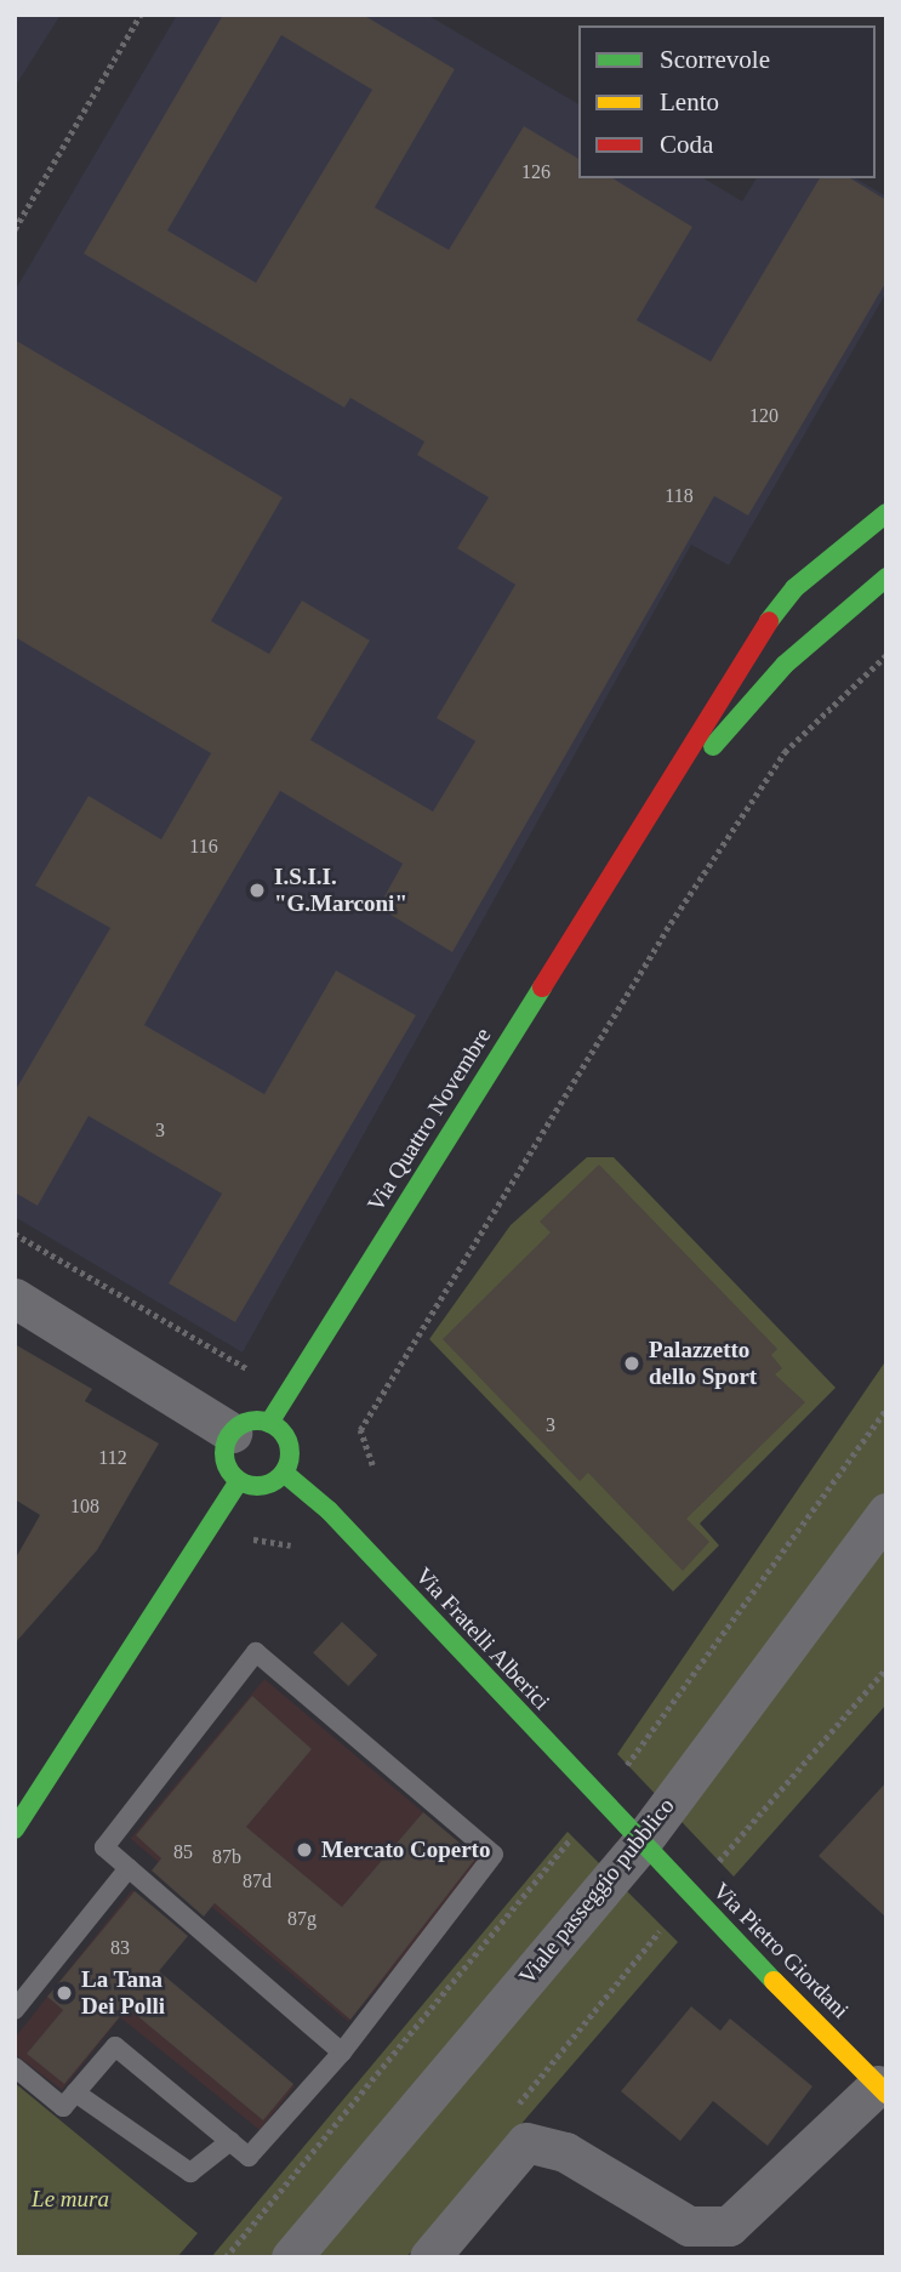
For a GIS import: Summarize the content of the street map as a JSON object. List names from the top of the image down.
{
  "streets": {
    "main road": ["Via Quattro Novembre", "Via Fratelli Alberici", "Via Pietro Giordani"],
    "street": ["Viale passeggio pubblico"]
  },
  "crossings": [
    ["Via Quattro Novembre", "Via Fratelli Alberici"],
    ["Via Fratelli Alberici", "Viale passeggio pubblico"],
    ["Via Fratelli Alberici", "Via Pietro Giordani"],
    ["Viale passeggio pubblico", "Via Pietro Giordani"]
  ],
  "parks": ["Le mura"],
  "places": [
    "I.S.I.I. \"G.Marconi\"",
    "Palazzetto dello Sport",
    "Mercato Coperto",
    "La Tana Dei Polli"
  ],
  "house_numbers": [
    "126",
    "120",
    "118",
    "116",
    "3",
    "3",
    "112",
    "108",
    "85",
    "87b",
    "87d",
    "87g",
    "83"
  ],
  "legend": ["Scorrevole", "Lento", "Coda"]
}
